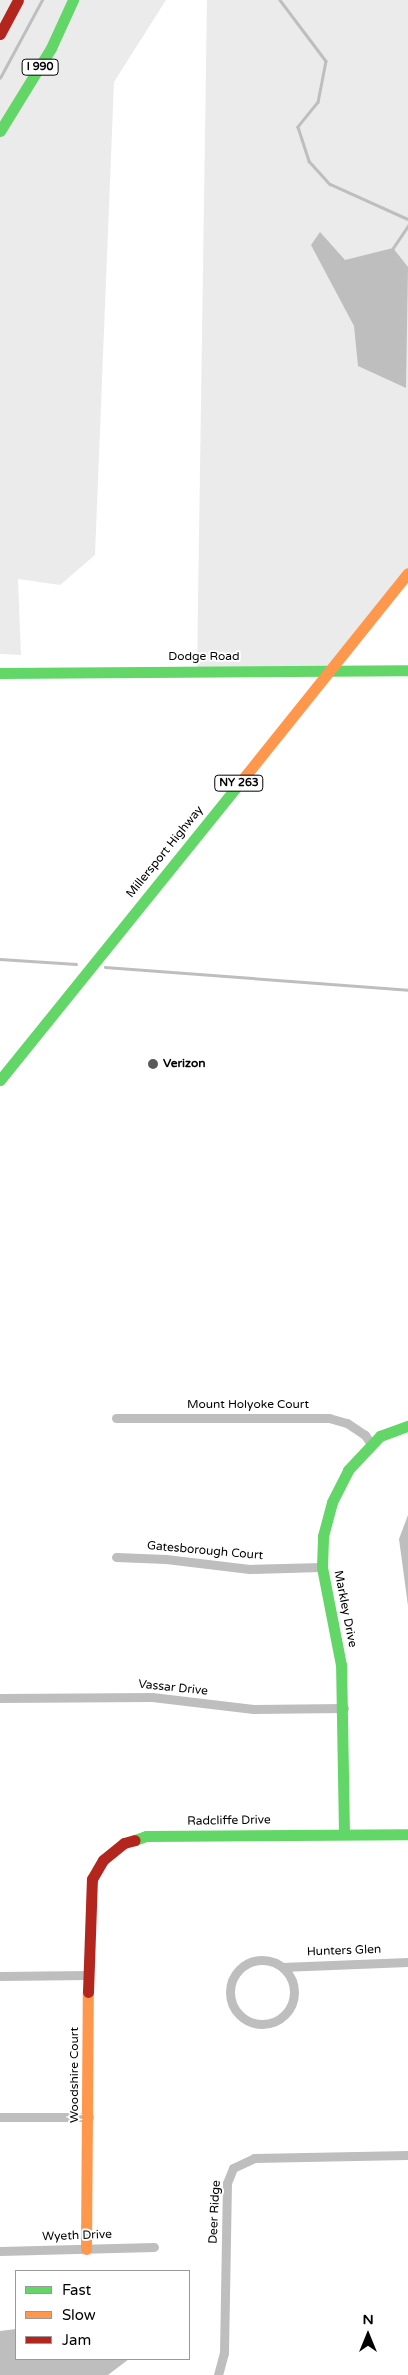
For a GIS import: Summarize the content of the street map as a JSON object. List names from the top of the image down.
{
  "streets": {
    "main road": [
      "I 990",
      "Dodge Road",
      "NY 263",
      "Millersport Highway",
      "Markley Drive",
      "Radcliffe Drive",
      "Woodshire Court"
    ],
    "street": [
      "Mount Holyoke Court",
      "Gatesborough Court",
      "Vassar Drive",
      "Hunters Glen",
      "Deer Ridge",
      "Wyeth Drive"
    ]
  },
  "crossings": [
    ["Dodge Road", "Millersport Highway"],
    ["Mount Holyoke Court", "Markley Drive"],
    ["Gatesborough Court", "Markley Drive"],
    ["Markley Drive", "Vassar Drive"],
    ["Markley Drive", "Radcliffe Drive"],
    ["Radcliffe Drive", "Woodshire Court"],
    ["Woodshire Court", "Wyeth Drive"]
  ],
  "places": ["Verizon"],
  "legend": ["Fast", "Slow", "Jam"],
  "north": "top"
}
